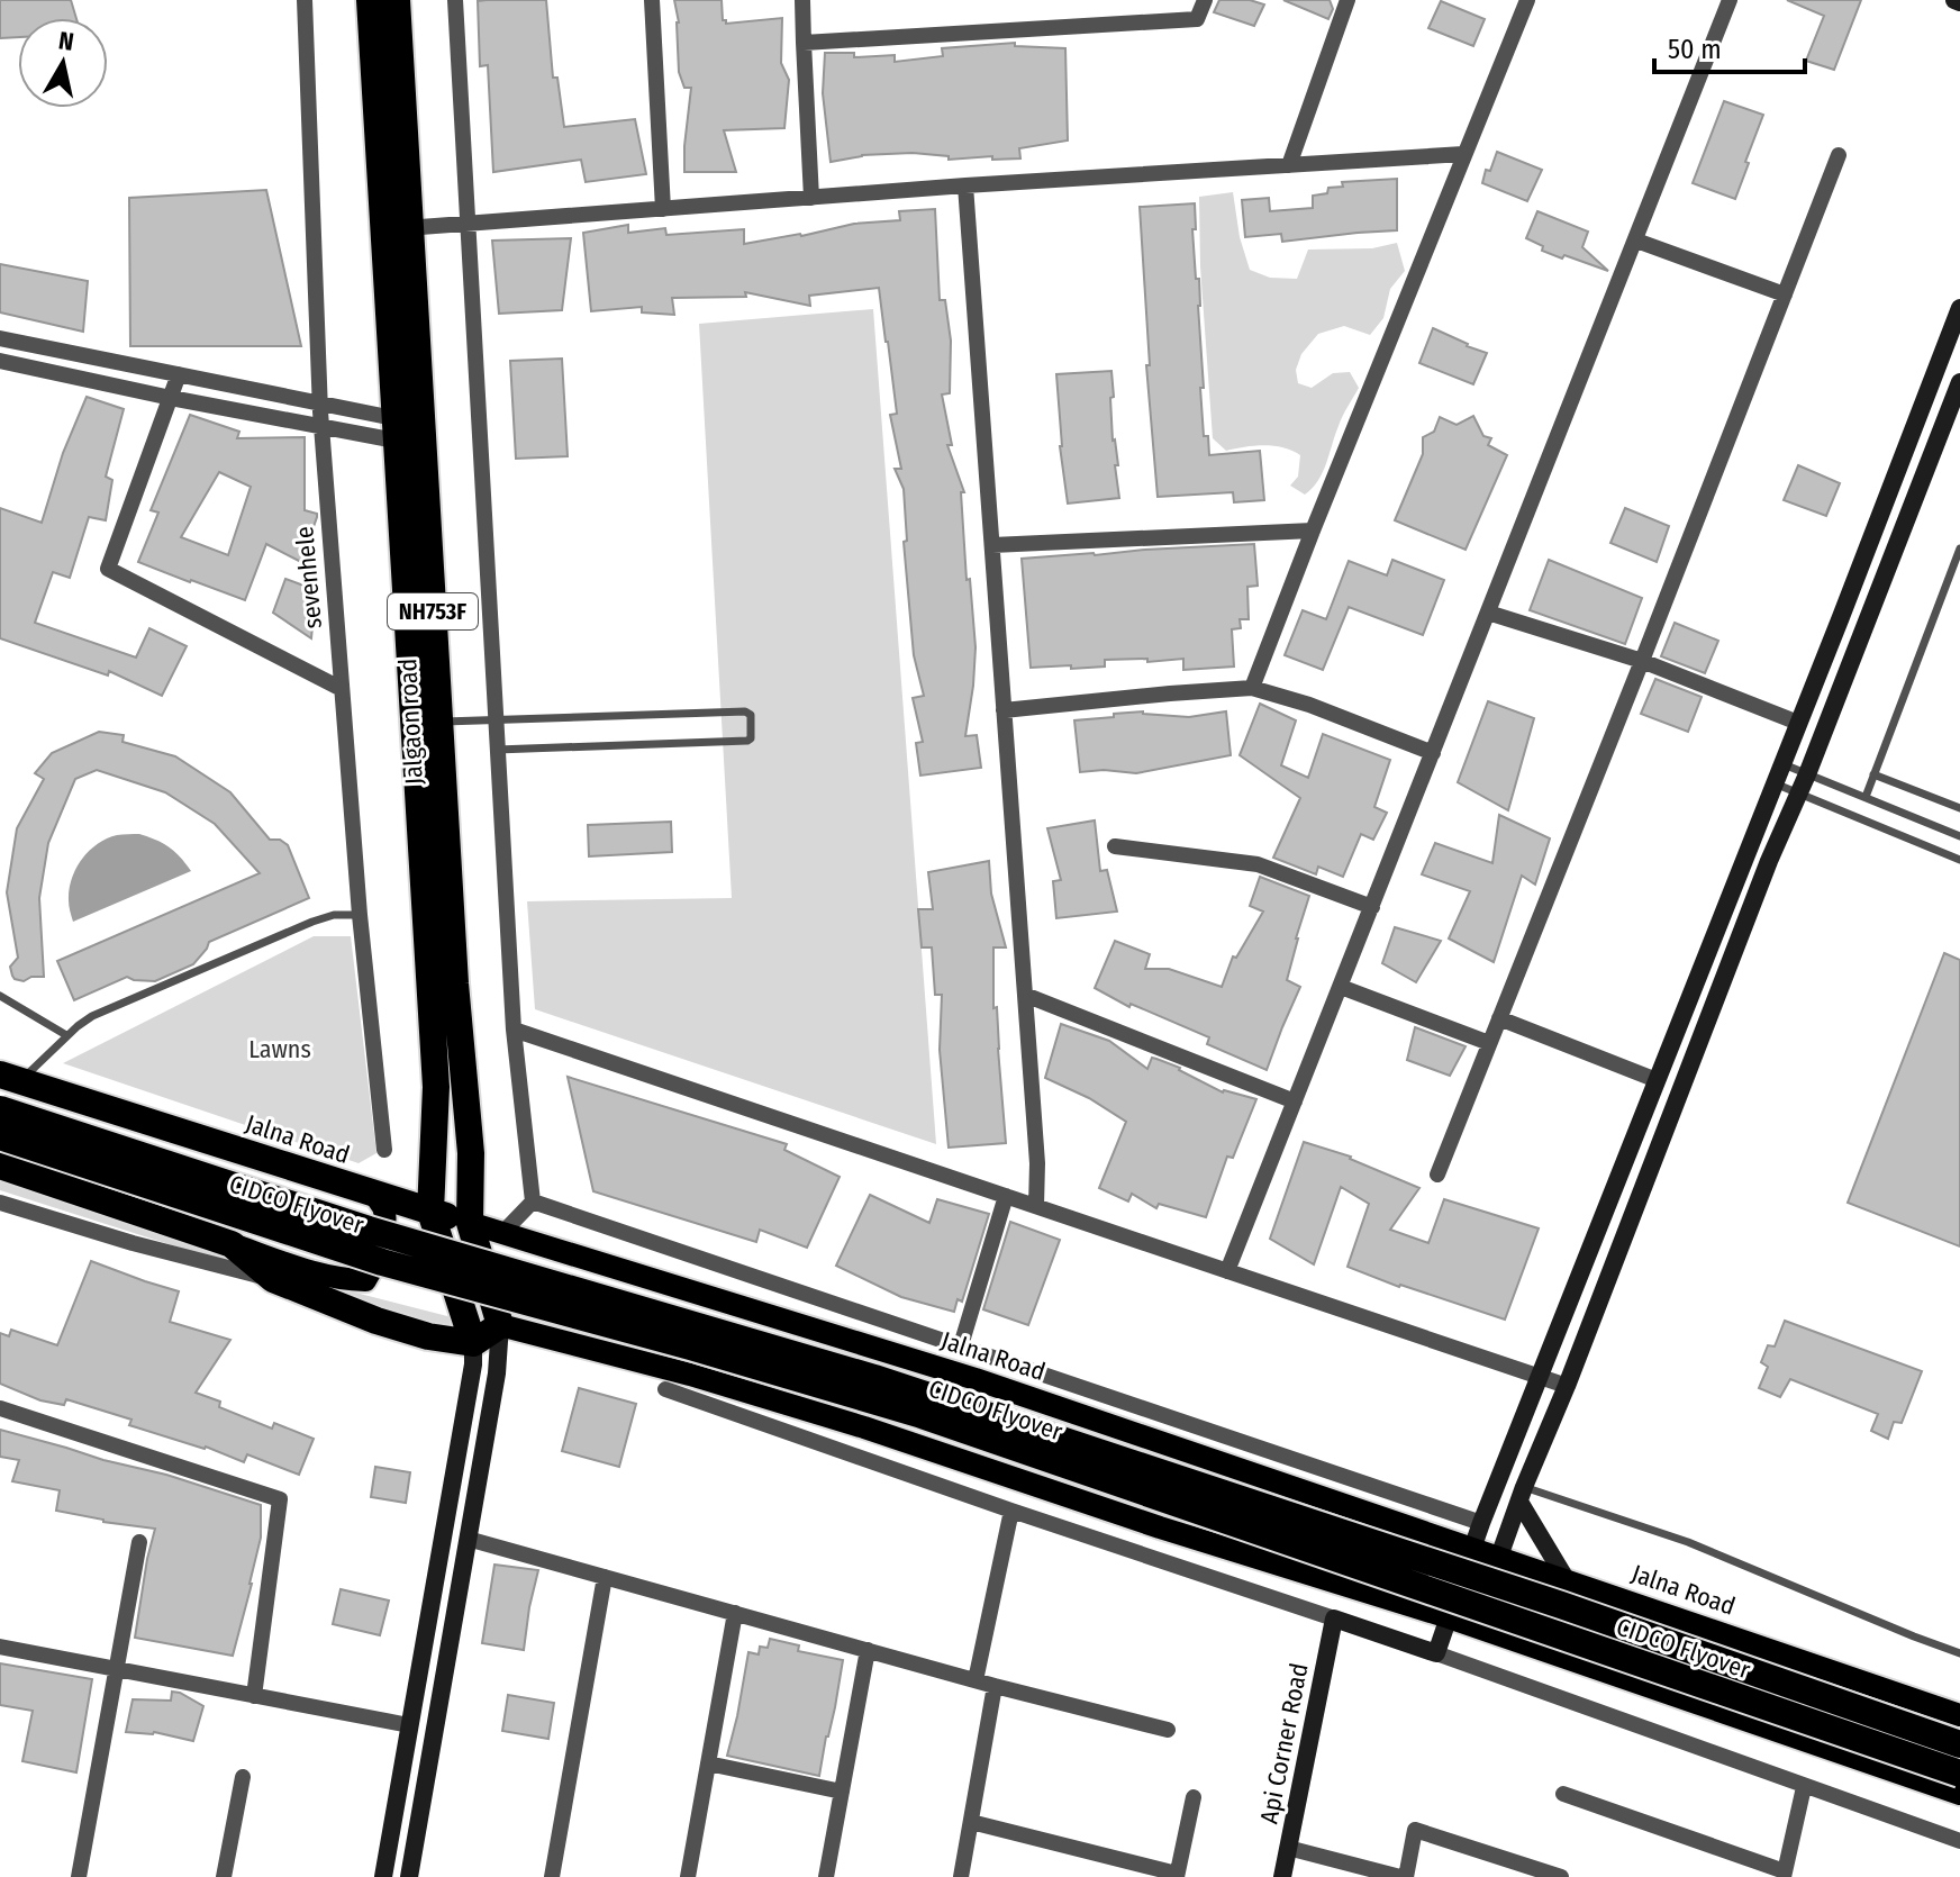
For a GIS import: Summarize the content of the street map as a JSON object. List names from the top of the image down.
{
  "streets": {
    "highway": [
      "NH753F",
      "Jalgaon road",
      "Jalna Road",
      "CIDCO Flyover"
    ],
    "street": ["sevenhele", "Api Corner Road"]
  },
  "crossings": [
    ["Jalgaon road", "Jalna Road"]
  ],
  "parks": ["Lawns"],
  "scale_bar": "50 m",
  "north": "top"
}
